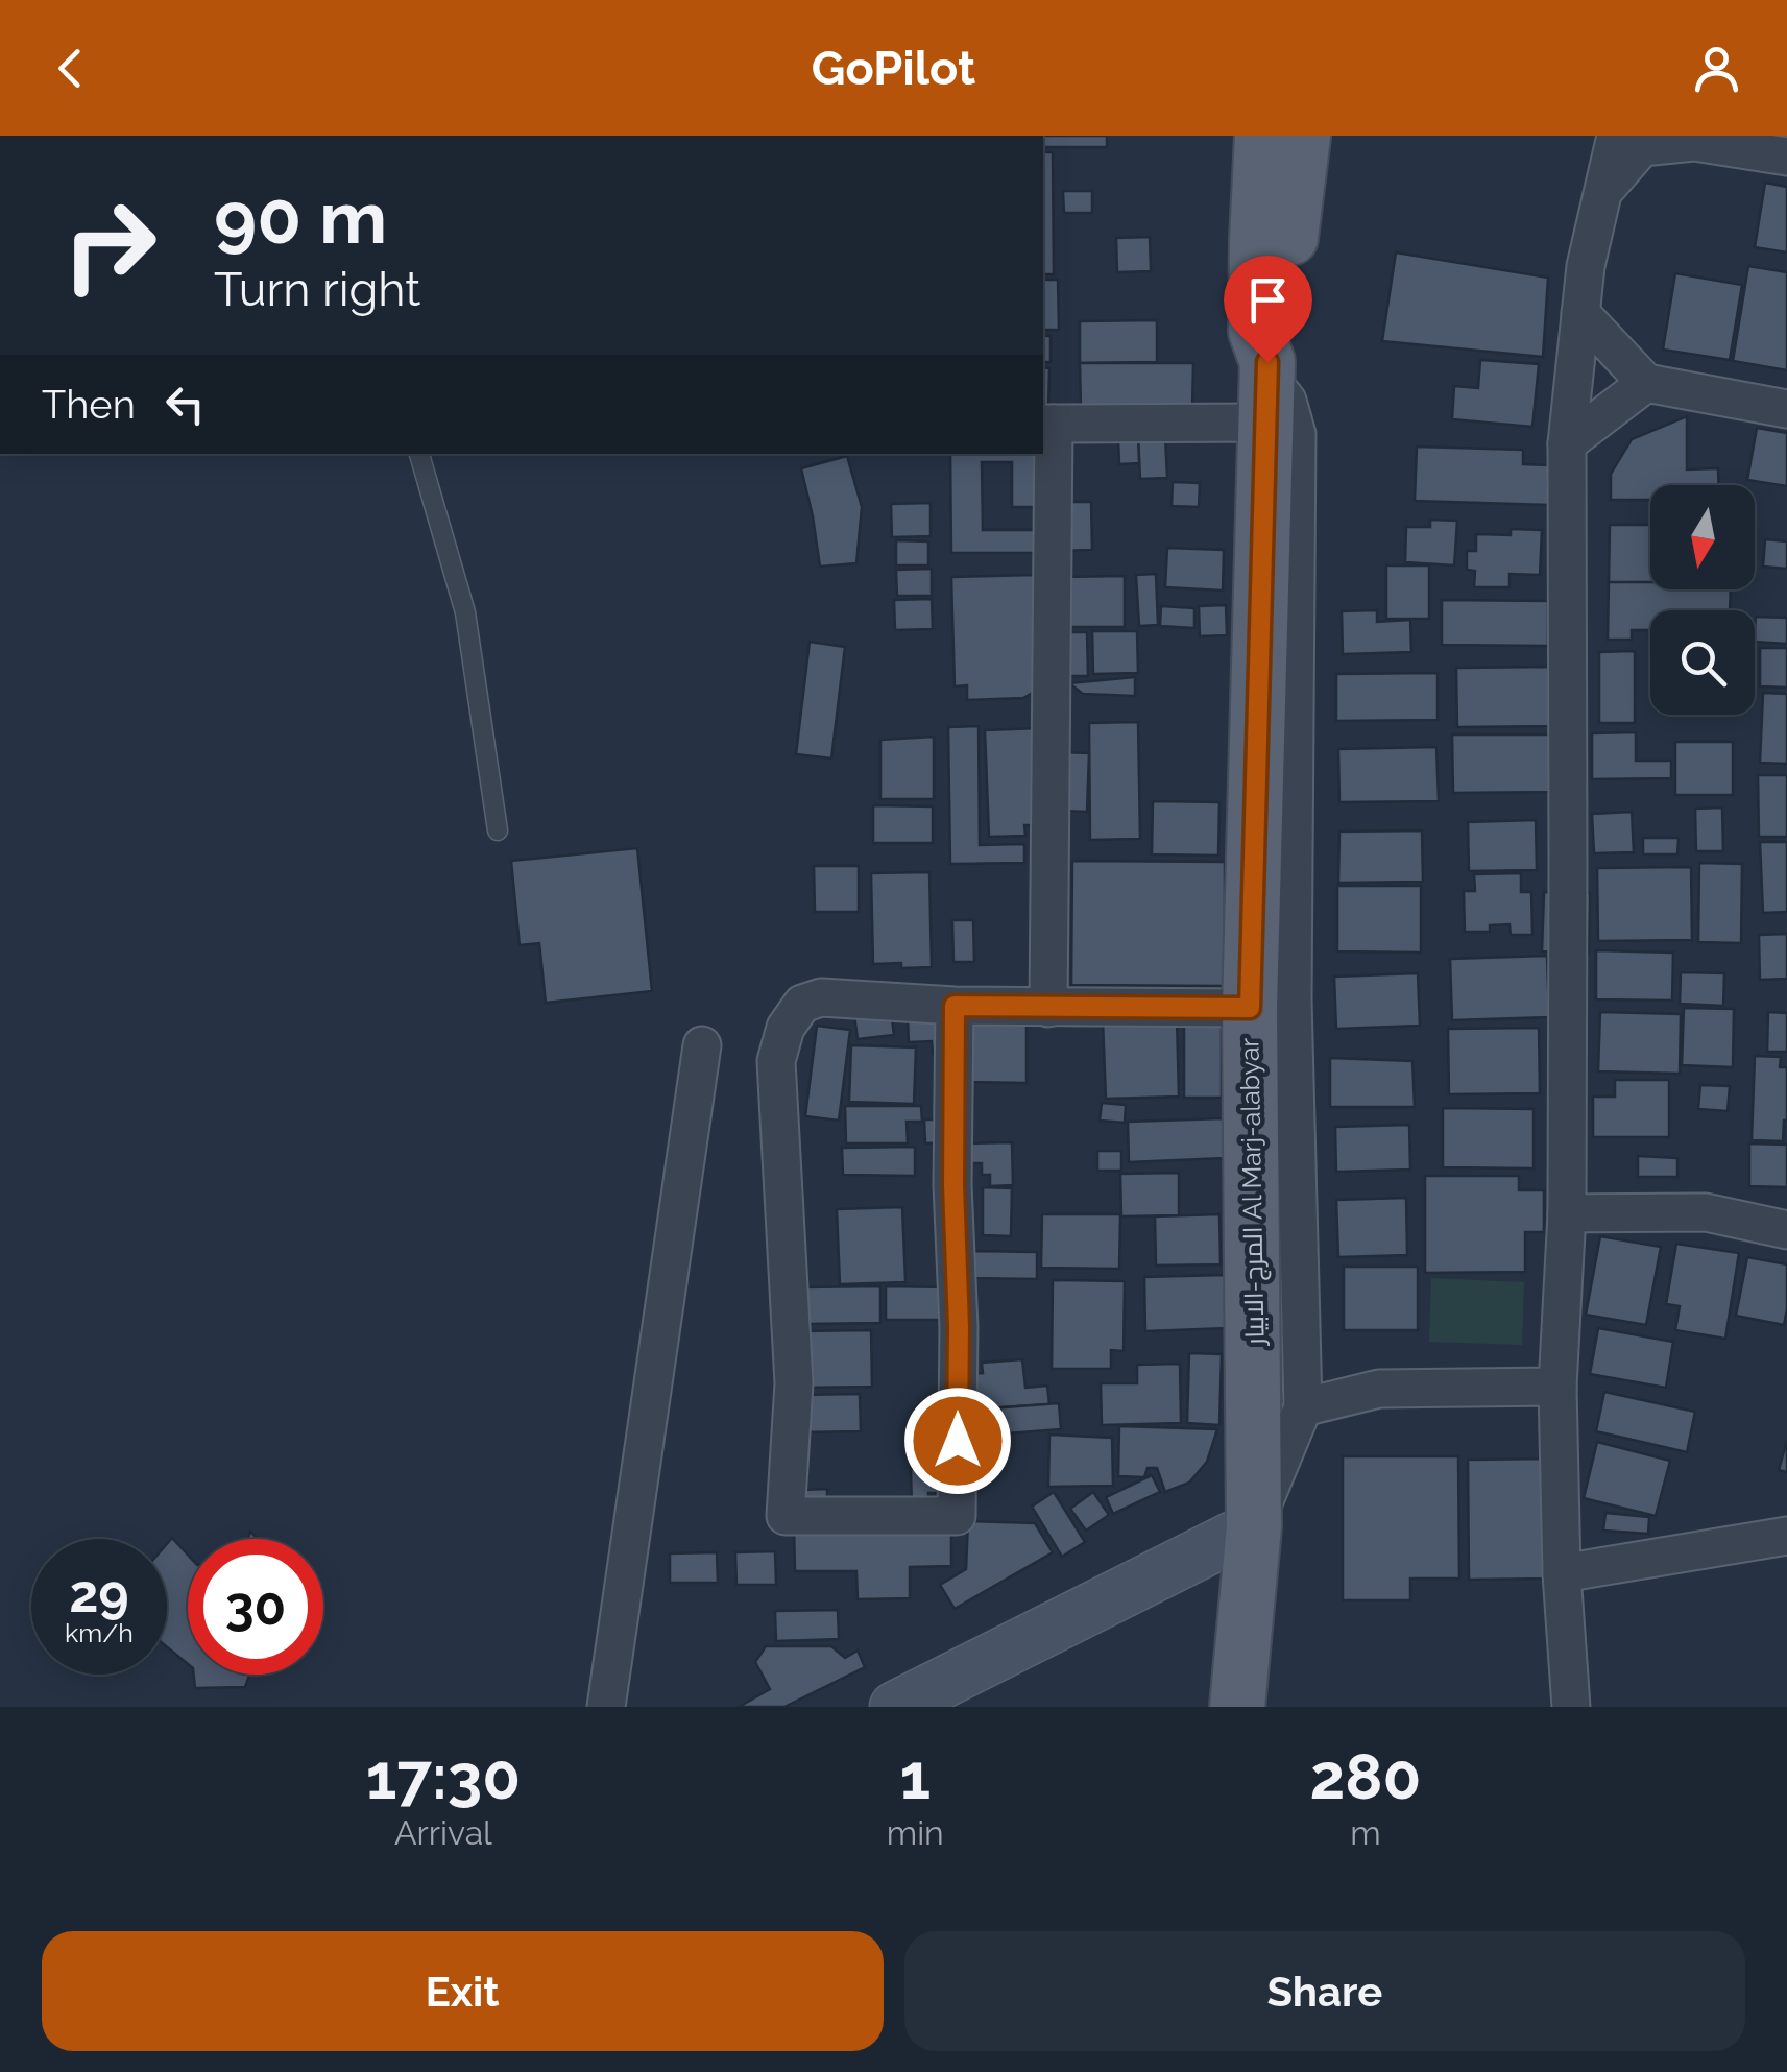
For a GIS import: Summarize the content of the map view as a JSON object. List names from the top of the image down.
{
  "streets": {
    "main road": ["المرج-الابيار Al Marj-alabyar"]
  },
  "north": "bottom",
  "page": {
    "header": "GoPilot",
    "turn": ["90 m", "Turn right"],
    "then": "Then",
    "speed": "29 km/h",
    "limit": "30",
    "eta": [
      "17:30",
      "Arrival",
      "1",
      "min",
      "280",
      "m"
    ],
    "buttons": ["Exit", "Share"]
  }
}
